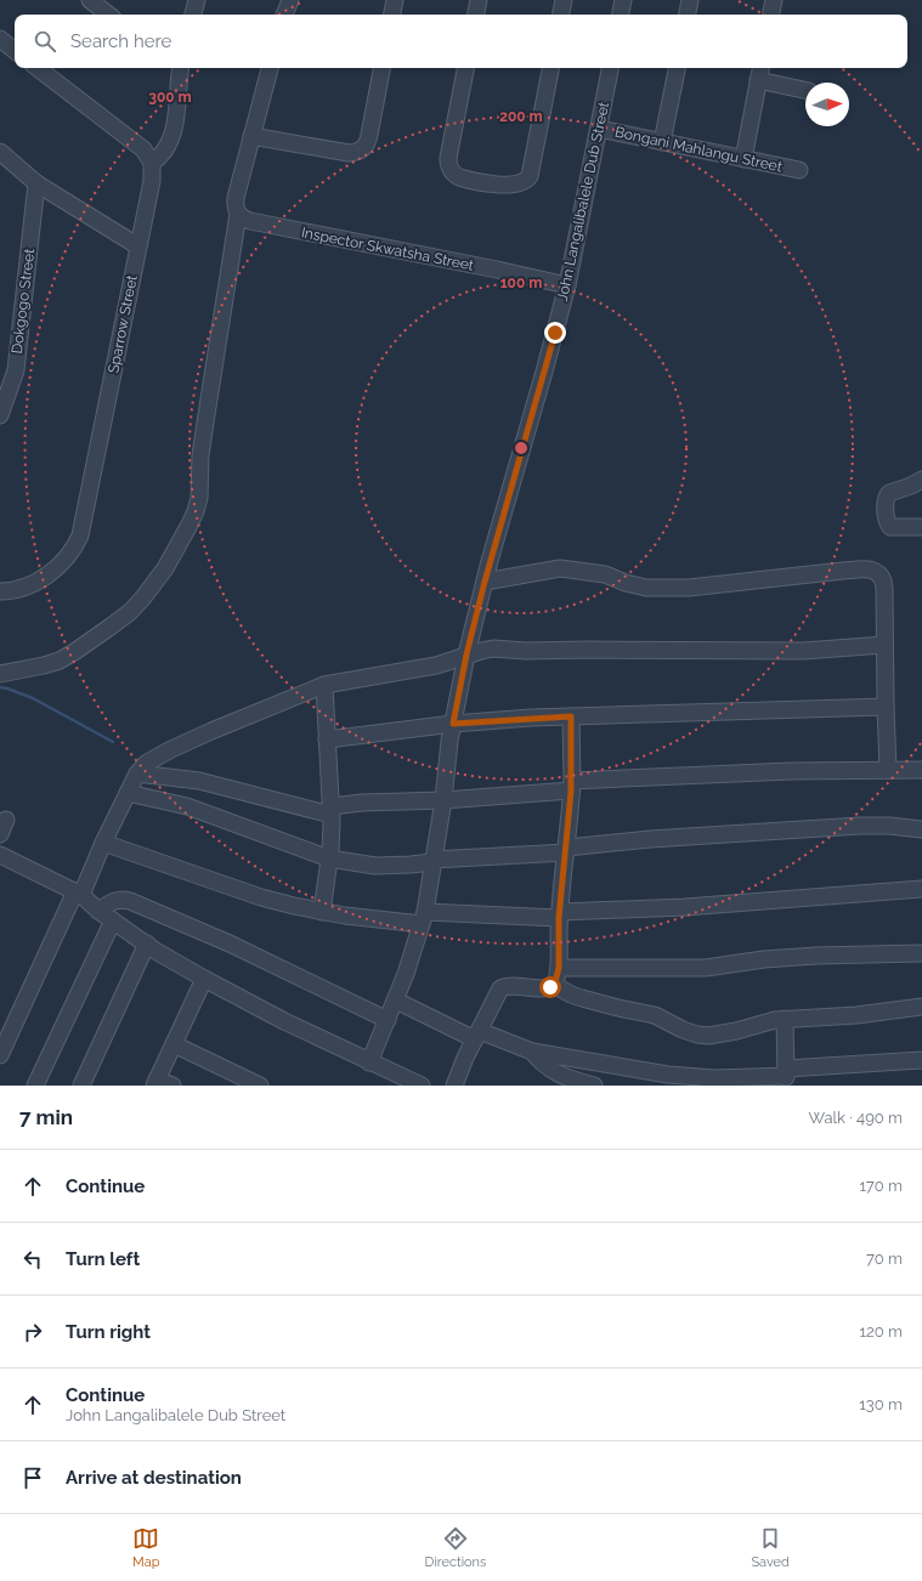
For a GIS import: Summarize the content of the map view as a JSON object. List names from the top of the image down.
{
  "streets": {
    "street": [
      "Bongani Mahlangu Street",
      "John Langalibalele Dub Street",
      "Inspector Skwatsha Street",
      "Dokgogo Street",
      "Sparrow Street"
    ]
  },
  "crossings": [
    ["Bongani Mahlangu Street", "John Langalibalele Dub Street"],
    ["John Langalibalele Dub Street", "Inspector Skwatsha Street"]
  ],
  "north": "right",
  "page": {
    "search": "Search here",
    "heading": ["7 min", "Walk · 490 m"],
    "list": [
      ["Continue", "170 m"],
      ["Turn left", "70 m"],
      ["Turn right", "120 m"],
      ["Continue", "John Langalibalele Dub Street", "130 m"],
      "Arrive at destination"
    ],
    "nav": ["Map", "Directions", "Saved"]
  },
  "rings": ["300 m", "200 m", "100 m"]
}
